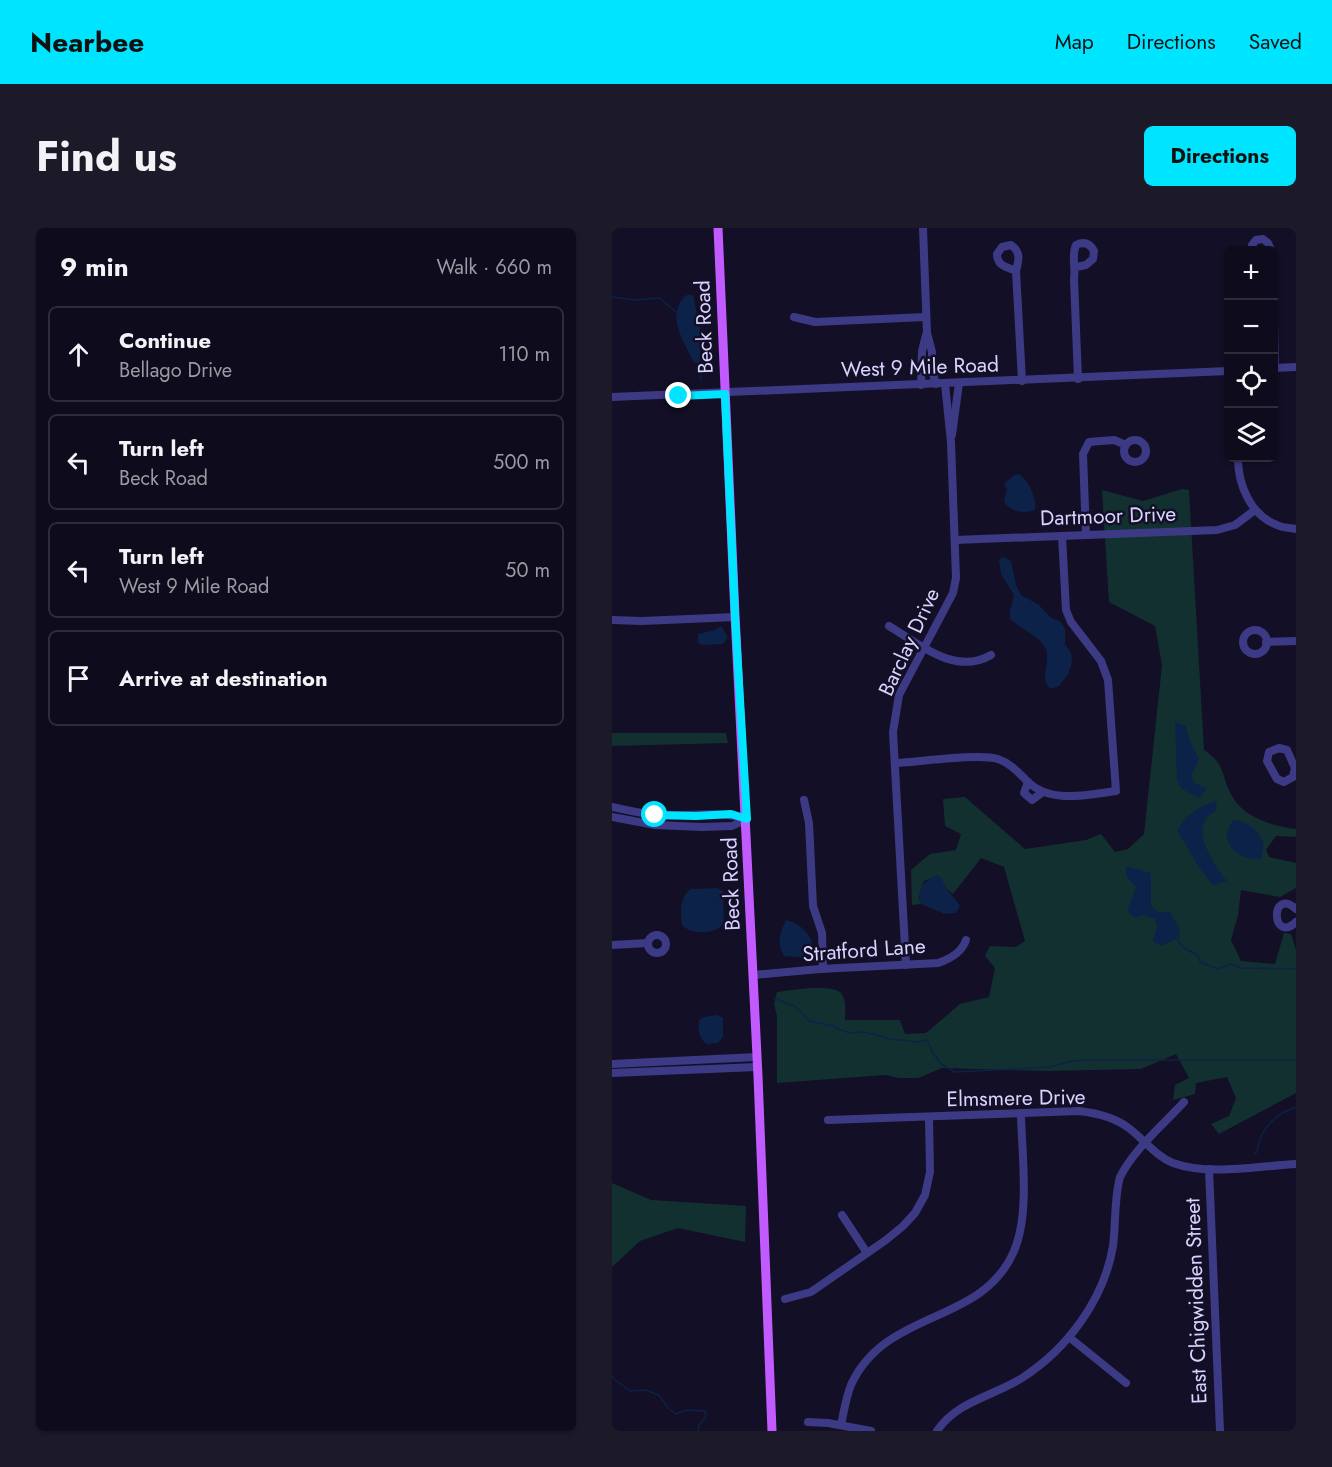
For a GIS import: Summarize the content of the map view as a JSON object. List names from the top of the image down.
{
  "streets": {
    "main road": ["Beck Road"],
    "street": [
      "West 9 Mile Road",
      "Dartmoor Drive",
      "Barclay Drive",
      "Stratford Lane",
      "Elmsmere Drive",
      "East Chigwidden Street"
    ]
  },
  "crossings": [
    ["Beck Road", "West 9 Mile Road"],
    ["Beck Road", "Stratford Lane"],
    ["West 9 Mile Road", "Barclay Drive"],
    ["Dartmoor Drive", "Barclay Drive"],
    ["Barclay Drive", "Stratford Lane"],
    ["Elmsmere Drive", "East Chigwidden Street"]
  ],
  "page": {
    "header": "Nearbee",
    "nav": ["Map", "Directions", "Saved"],
    "title": "Find us",
    "buttons": "Directions",
    "heading": ["9 min", "Walk · 660 m"],
    "map_buttons": ["+", "−"],
    "list": [
      ["Continue", "Bellago Drive", "110 m"],
      ["Turn left", "Beck Road", "500 m"],
      ["Turn left", "West 9 Mile Road", "50 m"],
      "Arrive at destination"
    ]
  }
}
